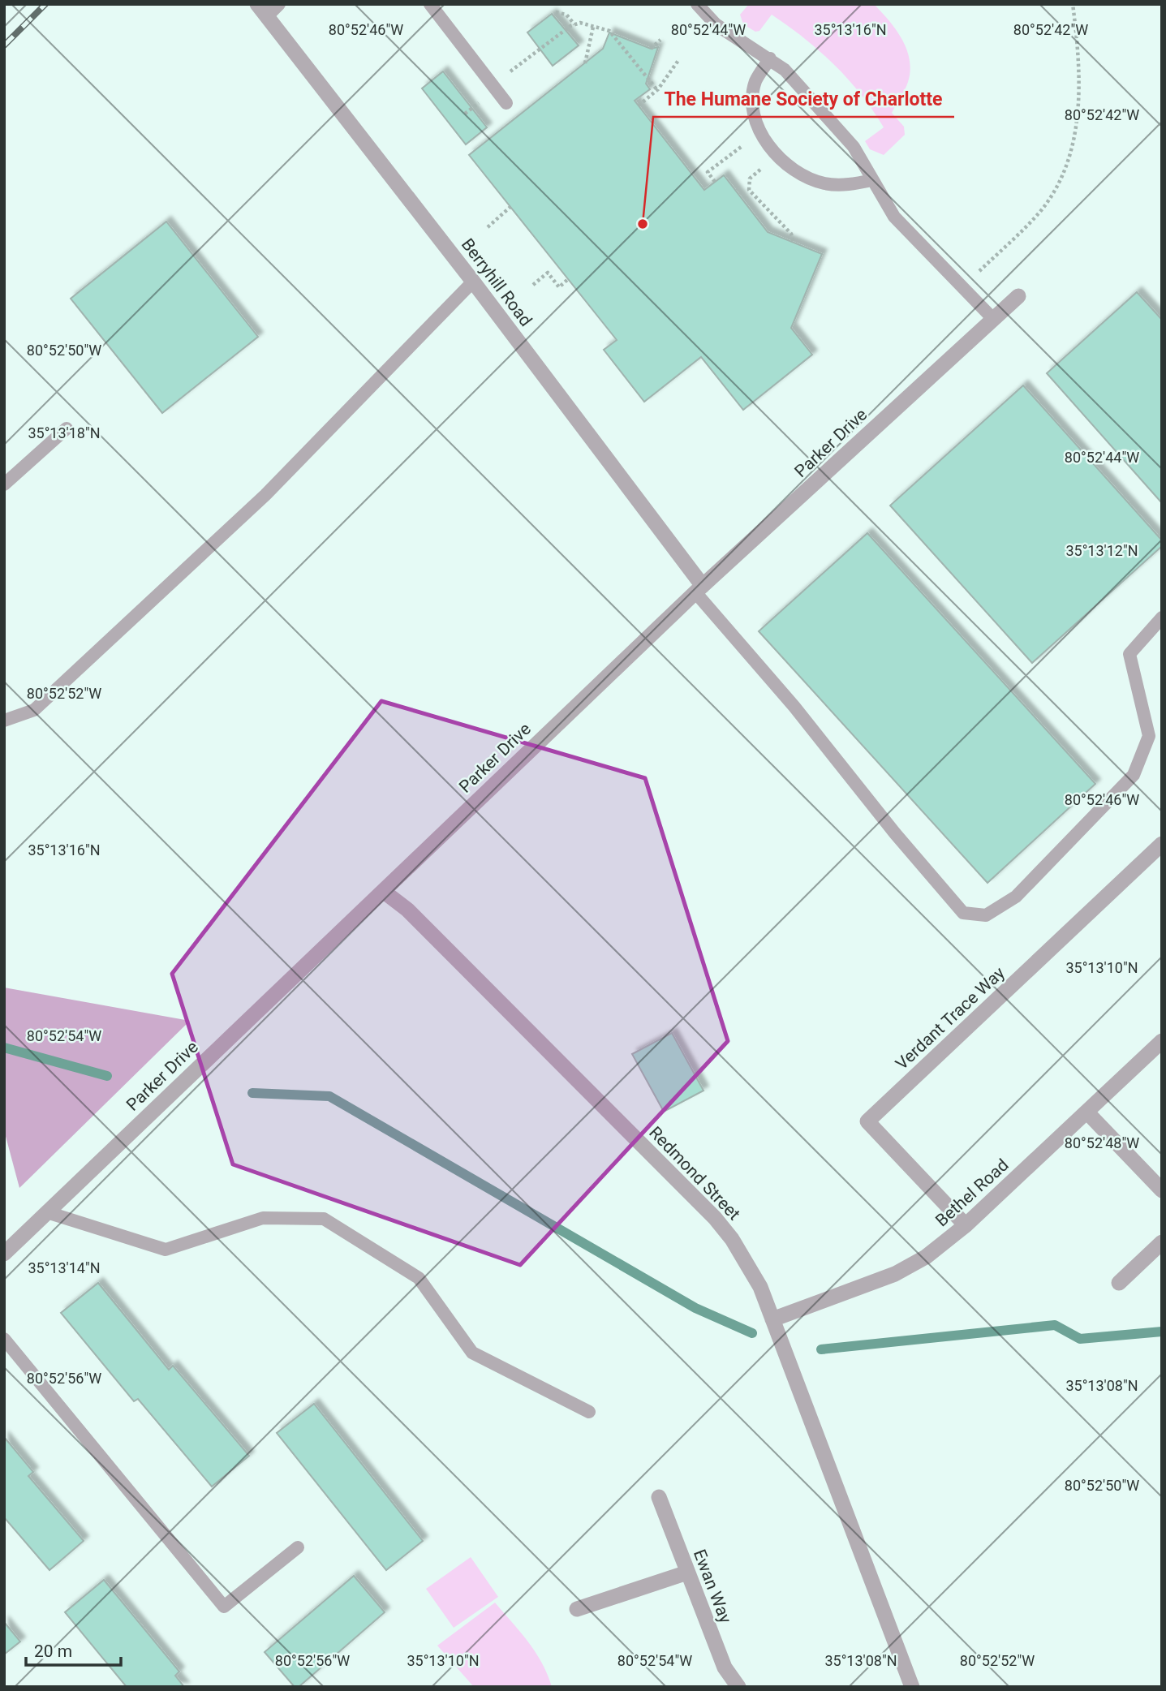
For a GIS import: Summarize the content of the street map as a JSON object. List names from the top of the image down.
{
  "streets": {
    "street": [
      "Berryhill Road",
      "Parker Drive",
      "Verdant Trace Way",
      "Redmond Street",
      "Bethel Road",
      "Ewan Way"
    ]
  },
  "crossings": [
    ["Berryhill Road", "Parker Drive"],
    ["Parker Drive", "Redmond Street"],
    ["Verdant Trace Way", "Bethel Road"],
    ["Redmond Street", "Bethel Road"]
  ],
  "places": ["The Humane Society of Charlotte"],
  "scale_bar": "20 m",
  "coordinates": [
    "80°52'46\"W",
    "80°52'44\"W",
    "80°52'42\"W",
    "35°13'16\"N",
    "80°52'50\"W",
    "35°13'18\"N",
    "35°13'12\"N",
    "80°52'52\"W",
    "35°13'10\"N",
    "80°52'54\"W",
    "80°52'48\"W",
    "35°13'14\"N",
    "80°52'56\"W",
    "35°13'08\"N"
  ]
}
